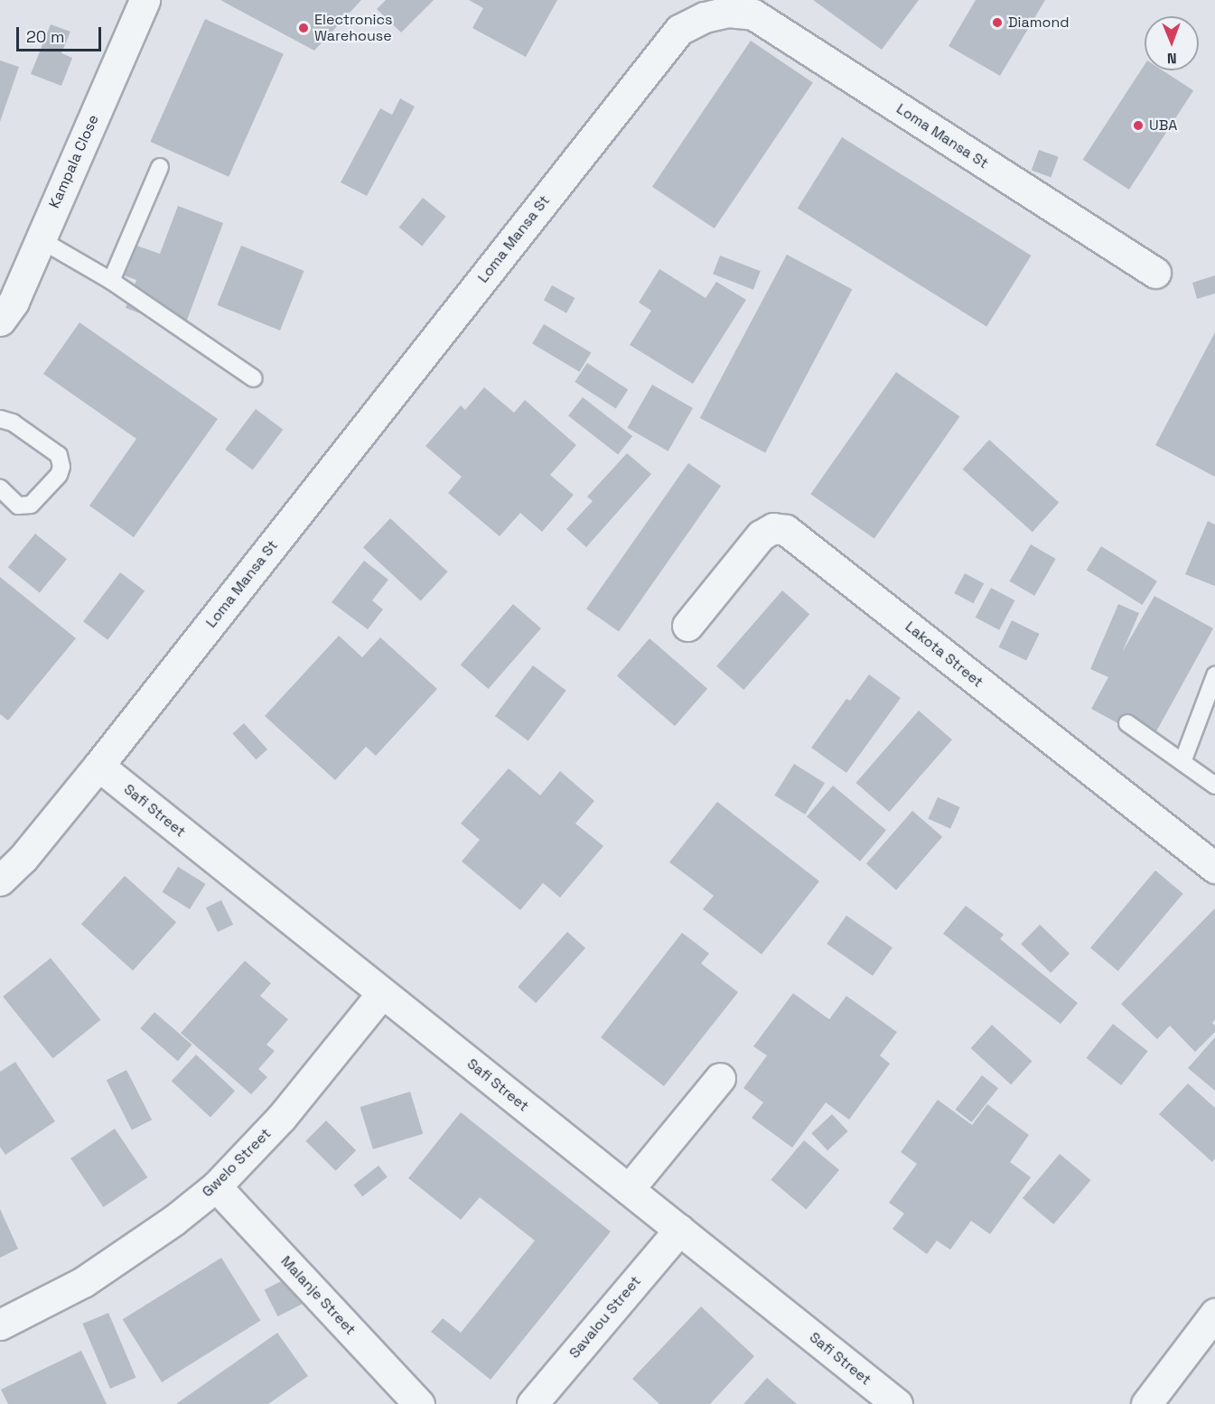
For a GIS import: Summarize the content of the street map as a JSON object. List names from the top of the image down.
{
  "streets": {
    "street": [
      "Loma Mansa St",
      "Kampala Close",
      "Lakota Street",
      "Safi Street",
      "Gwelo Street",
      "Malanje Street",
      "Savalou Street"
    ]
  },
  "crossings": [
    ["Loma Mansa St", "Safi Street"],
    ["Safi Street", "Gwelo Street"],
    ["Safi Street", "Savalou Street"],
    ["Gwelo Street", "Malanje Street"]
  ],
  "places": ["Diamond", "Electronics Warehouse", "UBA"],
  "scale_bar": "20 m",
  "north": "bottom"
}
